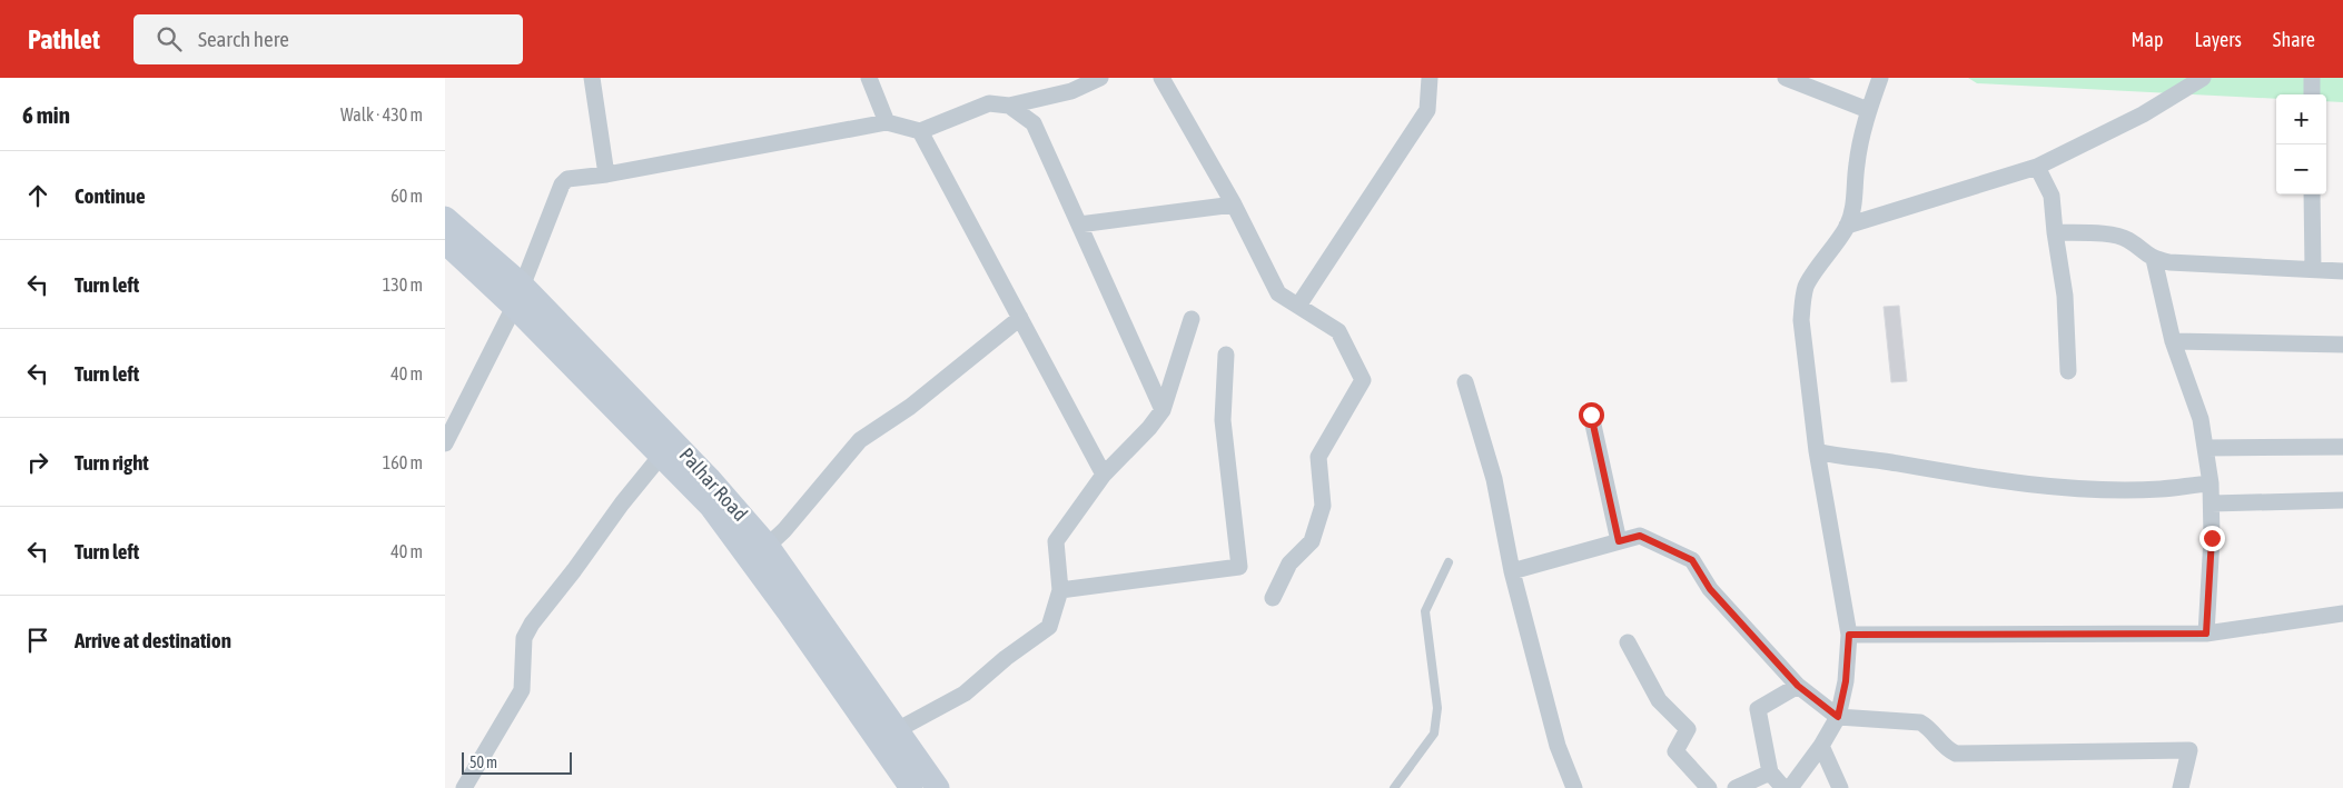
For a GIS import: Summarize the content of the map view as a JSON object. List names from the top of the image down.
{
  "streets": {
    "main road": ["Palhar Road"]
  },
  "scale_bar": "50 m",
  "page": {
    "header": "Pathlet",
    "search": "Search here",
    "nav": ["Map", "Layers", "Share"],
    "heading": ["6 min", "Walk · 430 m"],
    "map_buttons": ["+", "−"],
    "list": [
      ["Continue", "60 m"],
      ["Turn left", "130 m"],
      ["Turn left", "40 m"],
      ["Turn right", "160 m"],
      ["Turn left", "40 m"],
      "Arrive at destination"
    ],
    "scale": "50 m"
  }
}
